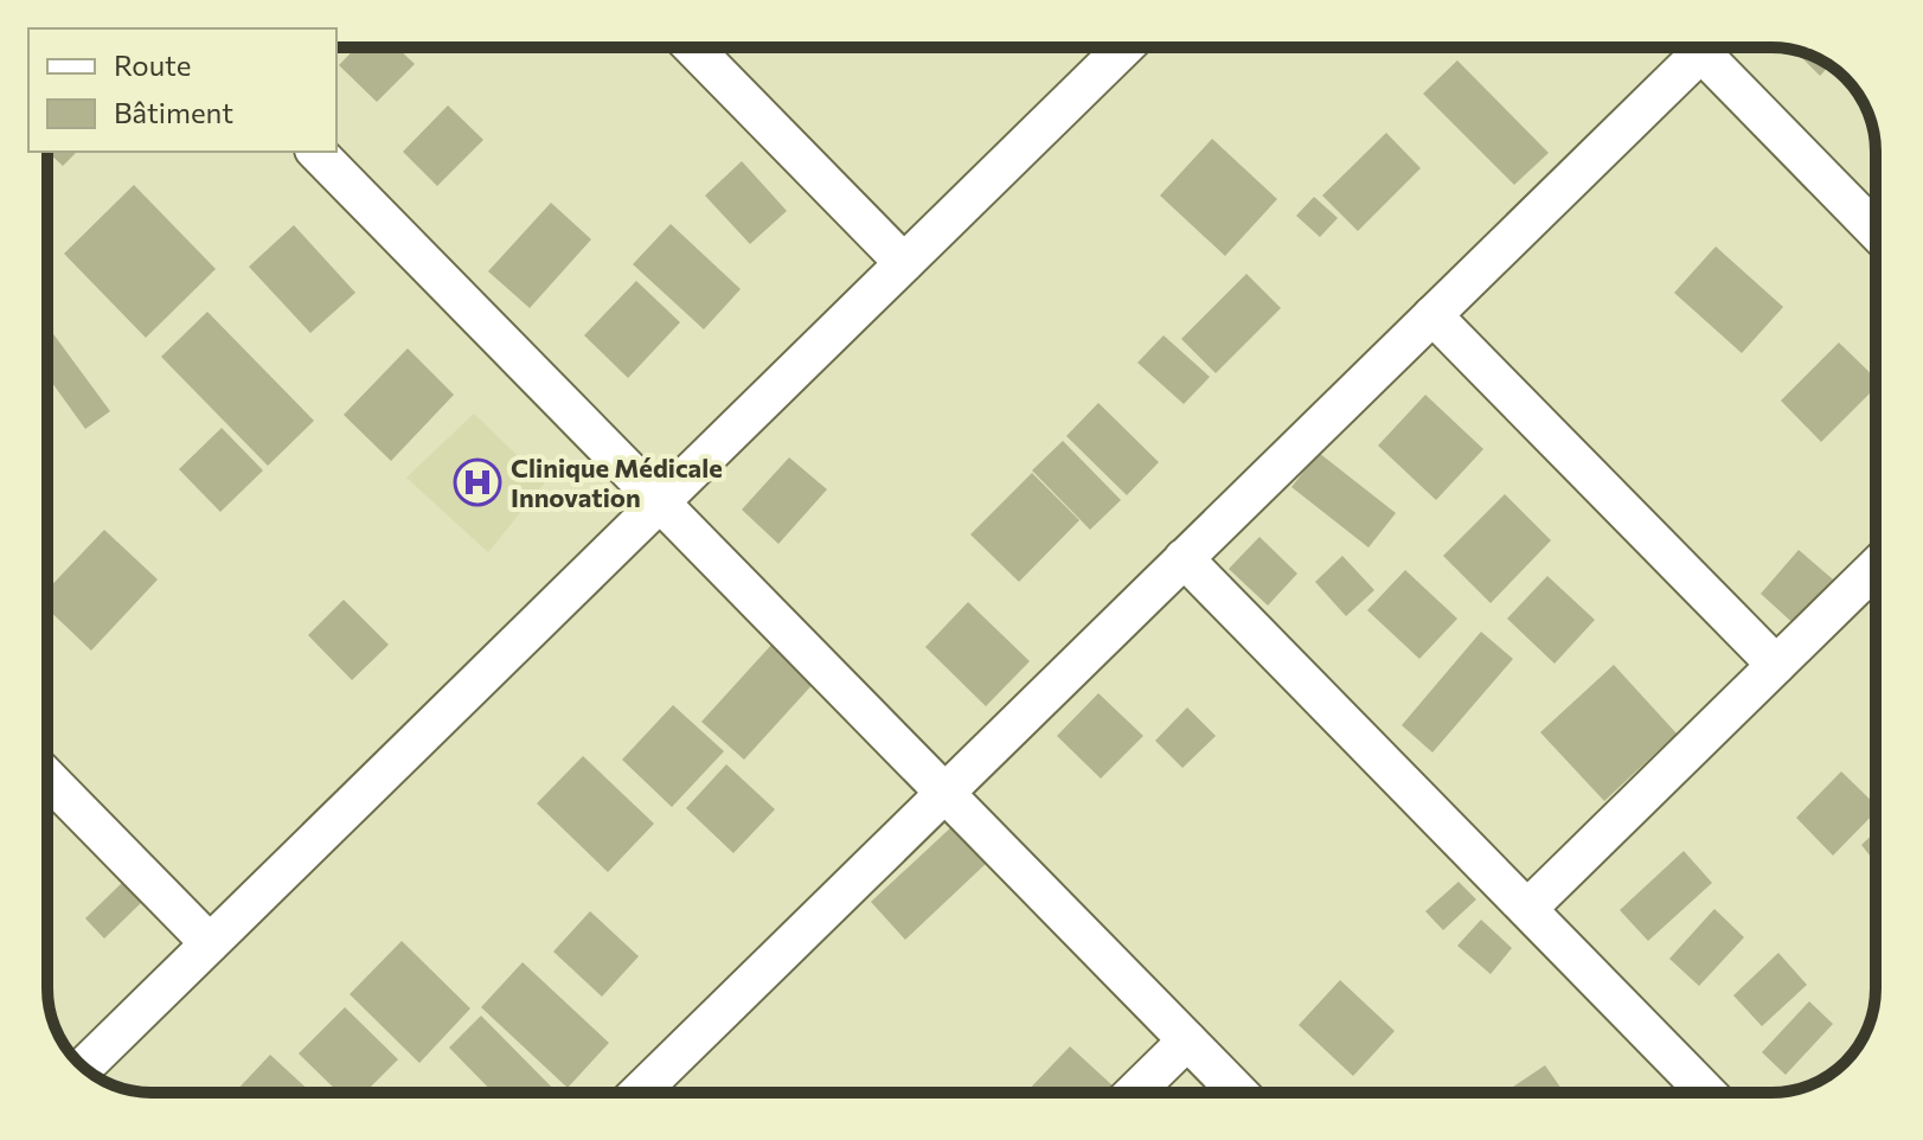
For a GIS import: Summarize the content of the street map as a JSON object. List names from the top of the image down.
{
  "places": {
    "hospital": ["Clinique Médicale Innovation"]
  },
  "legend": ["Route", "Bâtiment"]
}
